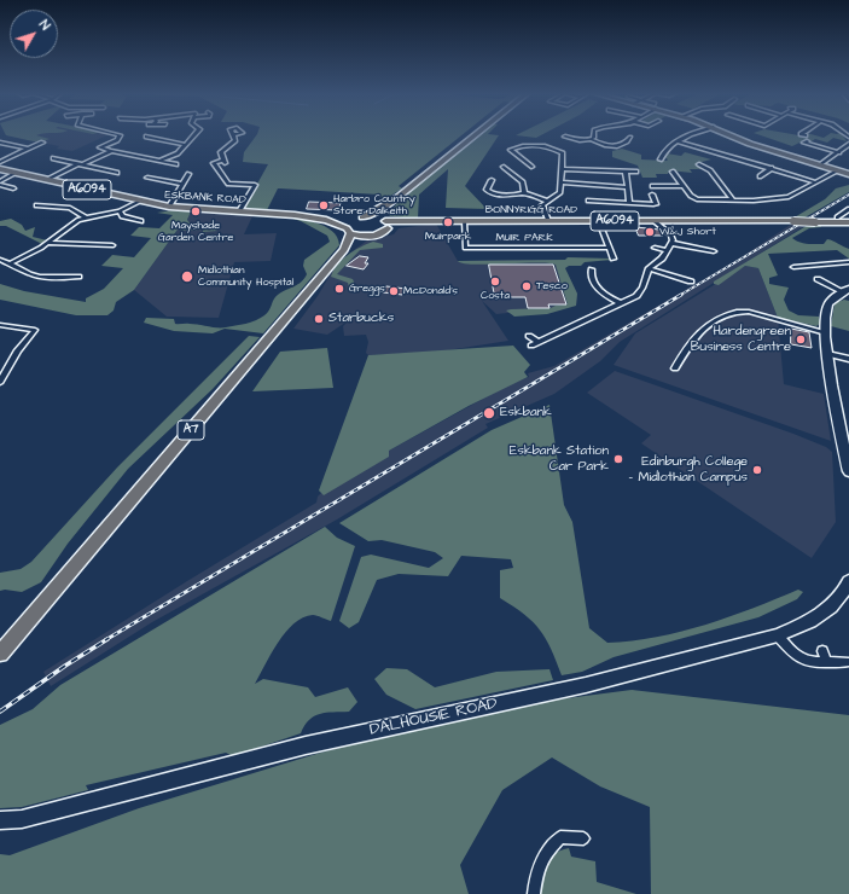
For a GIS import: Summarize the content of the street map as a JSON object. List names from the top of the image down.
{
  "streets": {
    "main road": [
      "A6094",
      "ESKBANK ROAD",
      "BONNYRIGG ROAD",
      "A7",
      "DALHOUSIE ROAD"
    ],
    "street": ["MUIR PARK"]
  },
  "crossings": [
    ["ESKBANK ROAD", "BONNYRIGG ROAD"],
    ["ESKBANK ROAD", "A7"],
    ["BONNYRIGG ROAD", "MUIR PARK"],
    ["BONNYRIGG ROAD", "A7"]
  ],
  "places": [
    "Harbro Country Store: Dalkeith",
    "Mayshade Garden Centre",
    "Muirpark",
    "W&J Short",
    "Midlothian Community Hospital",
    "Costa",
    "Tesco",
    "Greggs",
    "McDonald's",
    "Starbucks",
    "Hardengreen Business Centre",
    "Eskbank",
    "Eskbank Station Car Park",
    "Edinburgh College - Midlothian Campus"
  ],
  "north": "top right"
}
